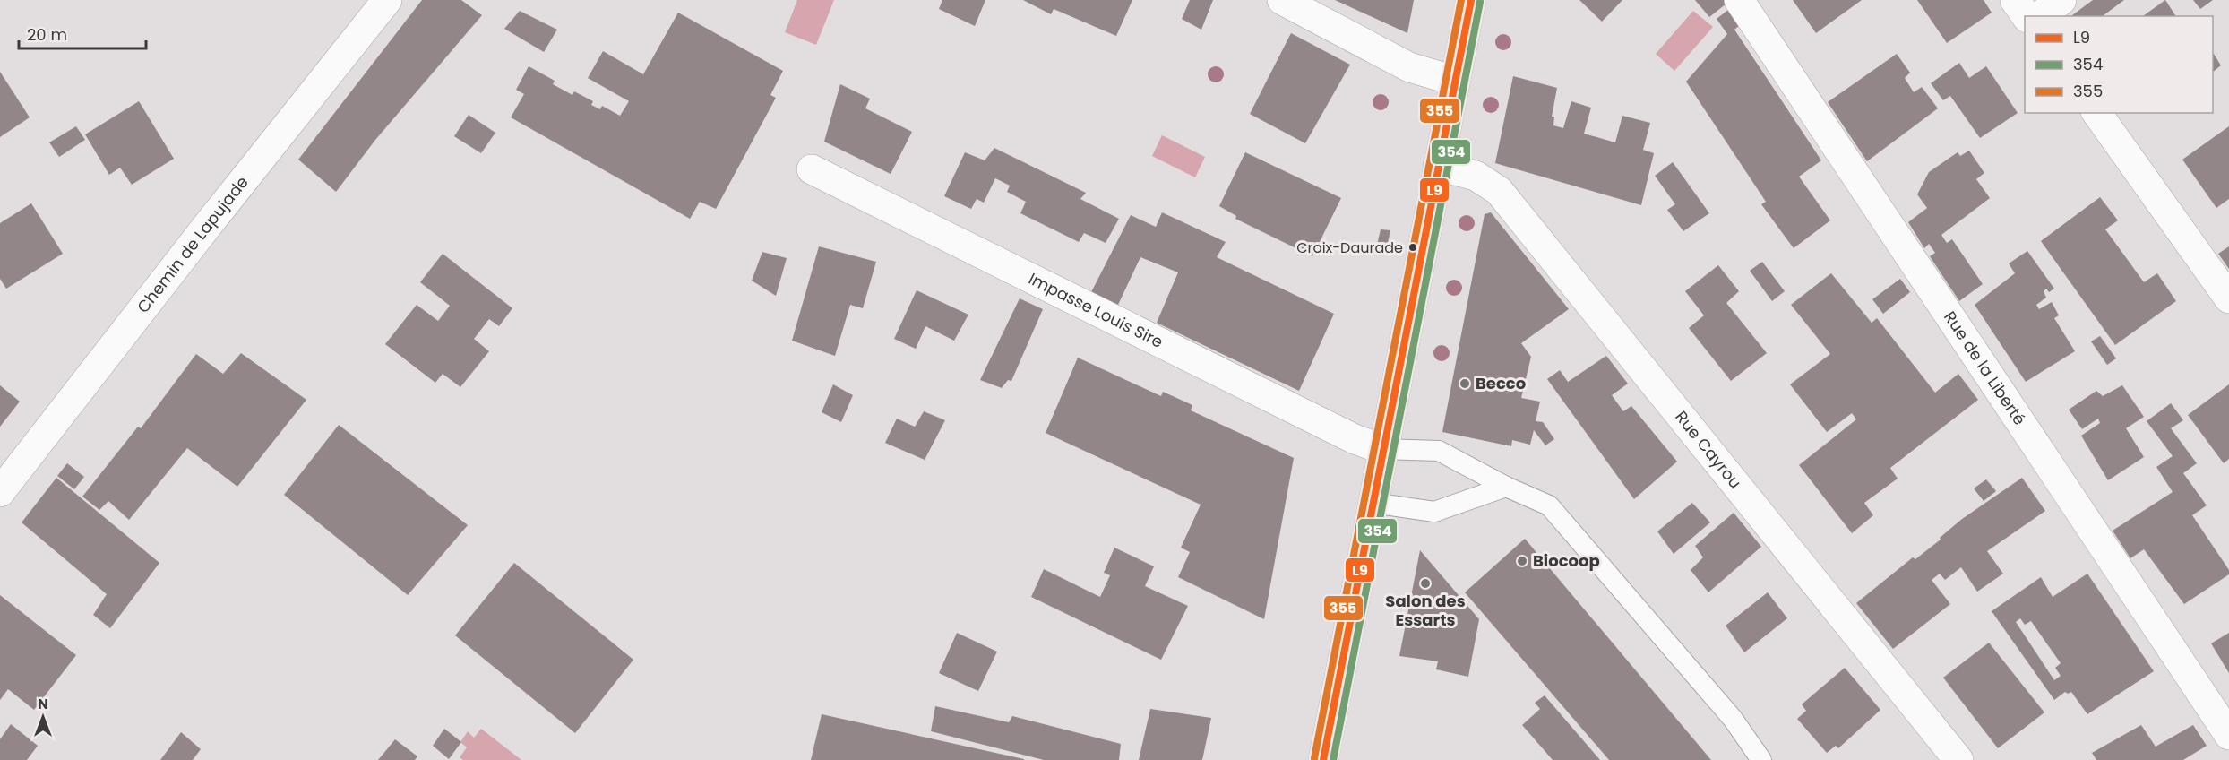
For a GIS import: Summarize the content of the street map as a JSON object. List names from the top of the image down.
{
  "streets": {
    "street": [
      "Chemin de Lapujade",
      "Impasse Louis Sire",
      "Rue de la Liberté",
      "Rue Cayrou"
    ]
  },
  "places": [
    "Croix-Daurade",
    "Becco",
    "Biocoop",
    "Salon des Essarts"
  ],
  "lines": ["transit line L9", "transit line 355", "transit line 354"],
  "legend": ["L9", "354", "355"],
  "scale_bar": "20 m",
  "north": "top"
}
